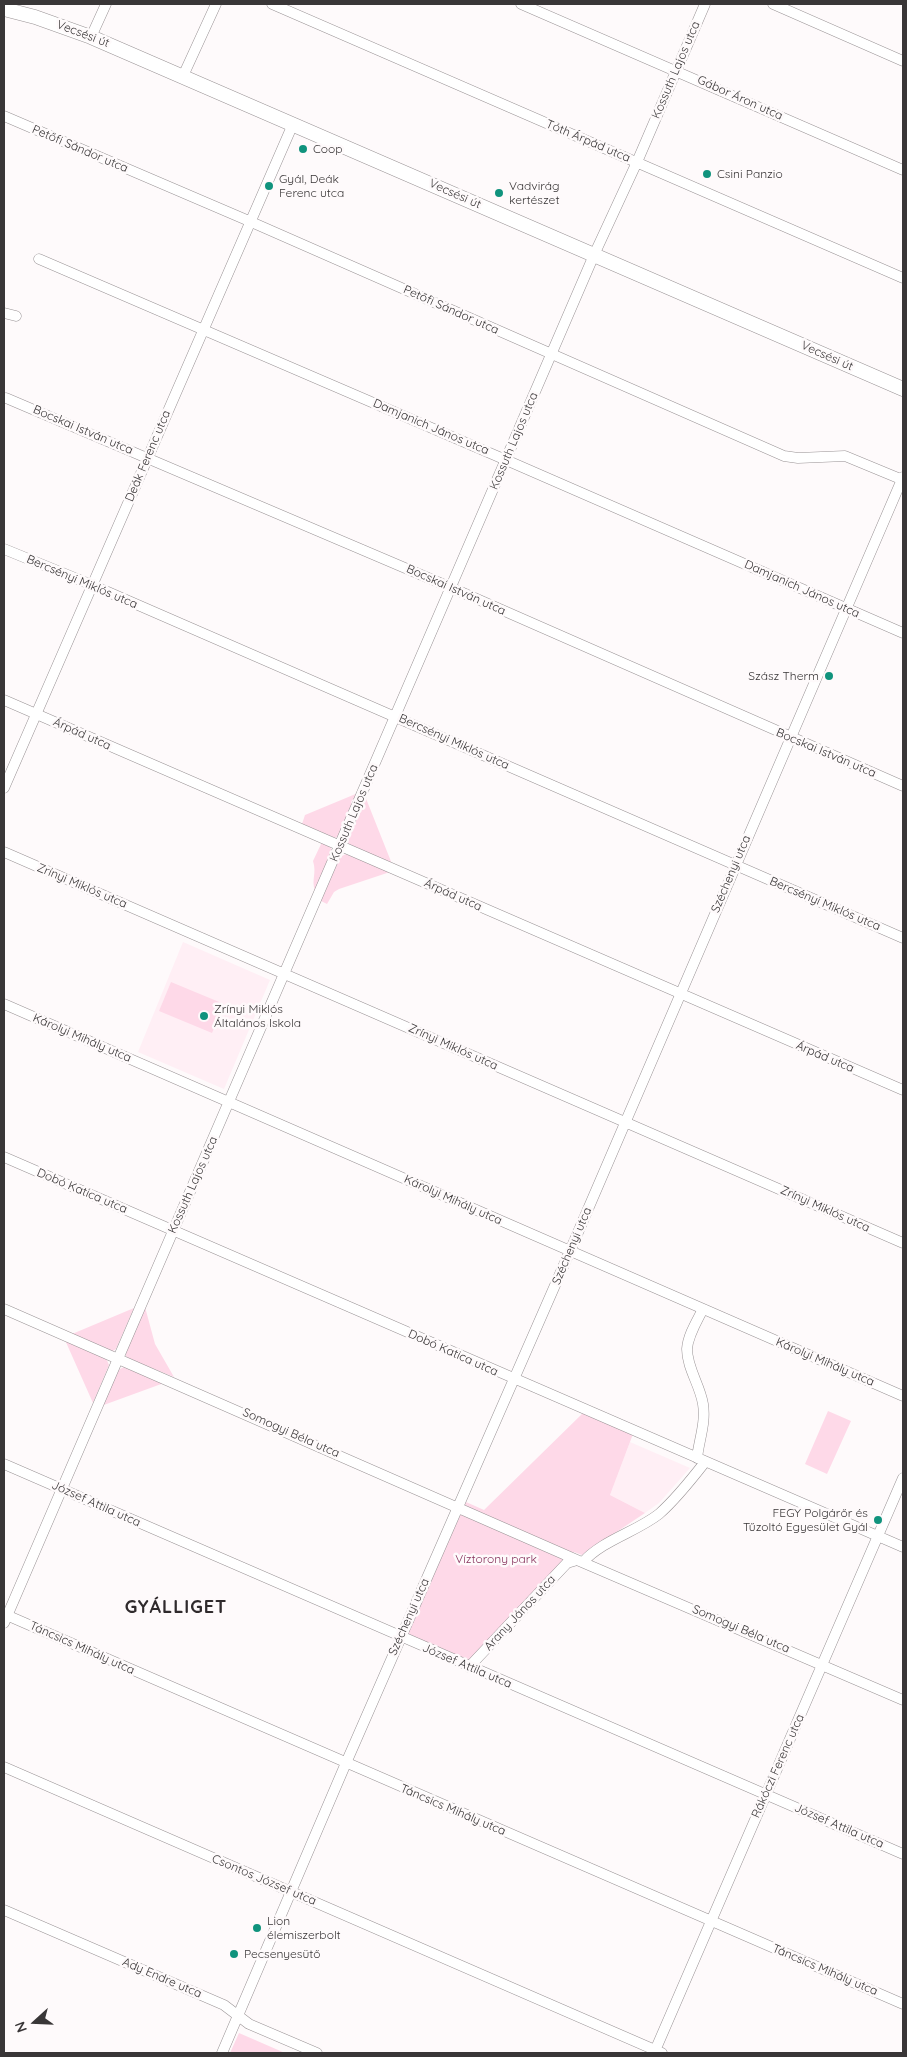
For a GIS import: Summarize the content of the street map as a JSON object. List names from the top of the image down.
{
  "streets": {
    "main road": ["Vecsési út"],
    "street": [
      "Kossuth Lajos utca",
      "Gábor Áron utca",
      "Tóth Árpád utca",
      "Petőfi Sándor utca",
      "Damjanich János utca",
      "Bocskai István utca",
      "Deák Ferenc utca",
      "Bercsényi Miklós utca",
      "Árpád utca",
      "Széchenyi utca",
      "Zrínyi Miklós utca",
      "Károlyi Mihály utca",
      "Dobó Katica utca",
      "Somogyi Béla utca",
      "József Attila utca",
      "Arany János utca",
      "Táncsics Mihály utca",
      "Rákóczi Ferenc utca",
      "Csontos József utca",
      "Ady Endre utca"
    ]
  },
  "crossings": [
    ["Vecsési út", "Kossuth Lajos utca"],
    ["Vecsési út", "Deák Ferenc utca"],
    ["Kossuth Lajos utca", "Gábor Áron utca"],
    ["Kossuth Lajos utca", "Tóth Árpád utca"],
    ["Kossuth Lajos utca", "Petőfi Sándor utca"],
    ["Kossuth Lajos utca", "Damjanich János utca"],
    ["Kossuth Lajos utca", "Bocskai István utca"],
    ["Kossuth Lajos utca", "Bercsényi Miklós utca"],
    ["Kossuth Lajos utca", "Árpád utca"],
    ["Kossuth Lajos utca", "Zrínyi Miklós utca"],
    ["Kossuth Lajos utca", "Károlyi Mihály utca"],
    ["Kossuth Lajos utca", "Dobó Katica utca"],
    ["Kossuth Lajos utca", "Somogyi Béla utca"],
    ["Kossuth Lajos utca", "József Attila utca"],
    ["Kossuth Lajos utca", "Táncsics Mihály utca"],
    ["Petőfi Sándor utca", "Deák Ferenc utca"],
    ["Petőfi Sándor utca", "Széchenyi utca"],
    ["Damjanich János utca", "Deák Ferenc utca"],
    ["Damjanich János utca", "Széchenyi utca"],
    ["Bocskai István utca", "Deák Ferenc utca"],
    ["Bocskai István utca", "Széchenyi utca"],
    ["Deák Ferenc utca", "Bercsényi Miklós utca"],
    ["Deák Ferenc utca", "Árpád utca"],
    ["Bercsényi Miklós utca", "Széchenyi utca"],
    ["Árpád utca", "Széchenyi utca"],
    ["Széchenyi utca", "Zrínyi Miklós utca"],
    ["Széchenyi utca", "Károlyi Mihály utca"],
    ["Széchenyi utca", "Dobó Katica utca"],
    ["Széchenyi utca", "Somogyi Béla utca"],
    ["Széchenyi utca", "József Attila utca"],
    ["Széchenyi utca", "Táncsics Mihály utca"],
    ["Széchenyi utca", "Csontos József utca"],
    ["Széchenyi utca", "Ady Endre utca"],
    ["Károlyi Mihály utca", "Arany János utca"],
    ["Dobó Katica utca", "Arany János utca"],
    ["Dobó Katica utca", "Rákóczi Ferenc utca"],
    ["Somogyi Béla utca", "Arany János utca"],
    ["Somogyi Béla utca", "Rákóczi Ferenc utca"],
    ["József Attila utca", "Arany János utca"],
    ["József Attila utca", "Rákóczi Ferenc utca"],
    ["Táncsics Mihály utca", "Rákóczi Ferenc utca"],
    ["Rákóczi Ferenc utca", "Csontos József utca"]
  ],
  "districts": ["GYÁLLIGET"],
  "parks": ["Víztorony park"],
  "places": [
    "Coop",
    "Csini Panzio",
    "Gyál, Deák Ferenc utca",
    "Vadvirág kertészet",
    "Szász Therm",
    "Zrínyi Miklós Általános Iskola",
    "FEGY Polgárőr és Tűzoltó Egyesület Gyál",
    "Lion élemiszerbolt",
    "Pecsenyesütő"
  ],
  "north": "left"
}
